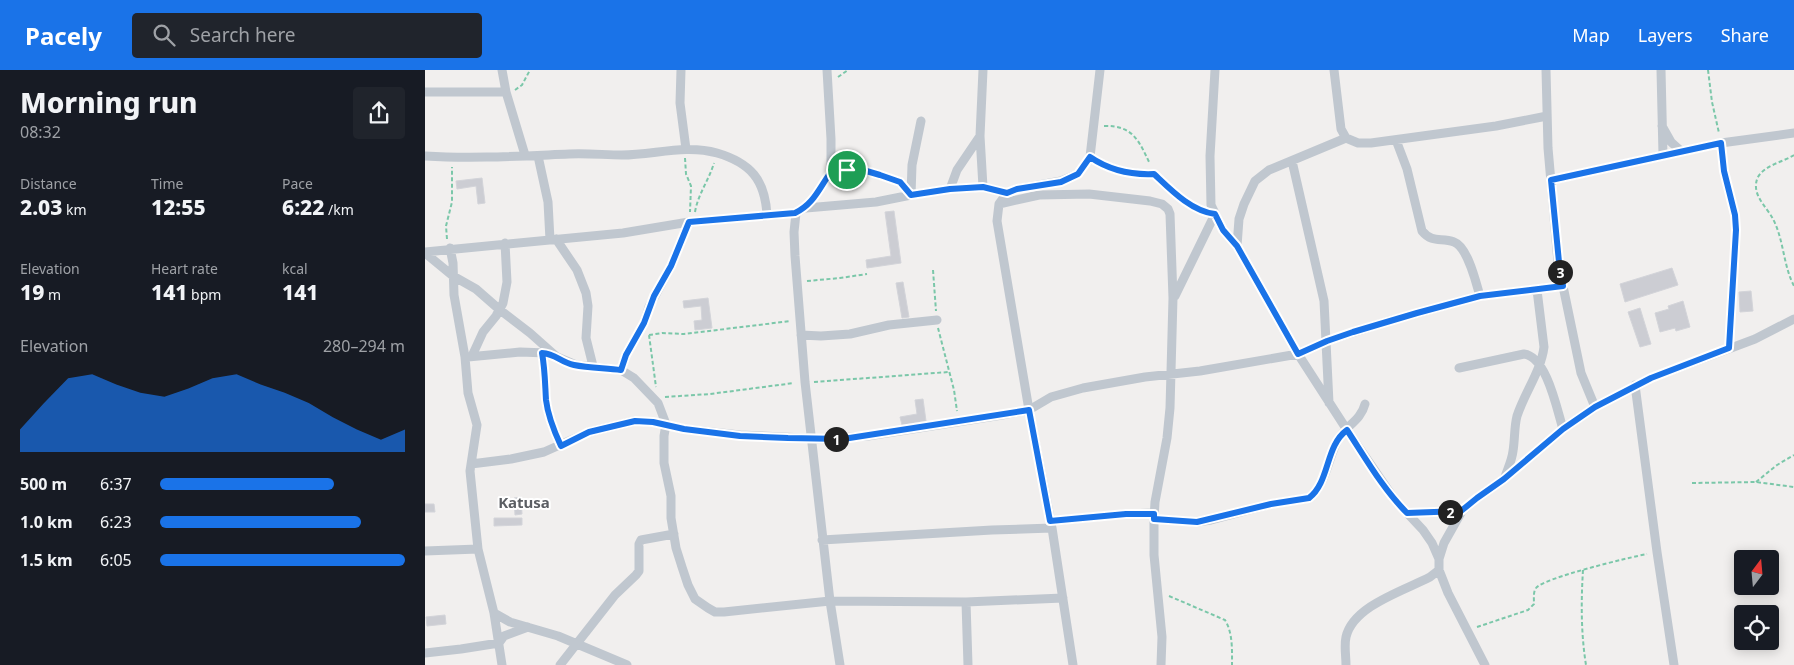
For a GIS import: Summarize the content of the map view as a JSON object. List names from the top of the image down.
{
  "districts": ["Katusa"],
  "north": "top",
  "page": {
    "header": "Pacely",
    "search": "Search here",
    "nav": ["Map", "Layers", "Share"],
    "heading": ["Morning run", "08:32"],
    "stats": [
      ["Distance", "2.03 km"],
      ["Time", "12:55"],
      ["Pace", "6:22 /km"],
      ["Elevation", "19 m"],
      ["Heart rate", "141 bpm"],
      ["kcal", "141"]
    ],
    "pins": ["3", "1", "2"],
    "chart": ["Elevation", "280–294 m"],
    "list": [
      {
        "name": "500 m",
        "note": "6:37"
      },
      {
        "name": "1.0 km",
        "note": "6:23"
      },
      {
        "name": "1.5 km",
        "note": "6:05"
      }
    ]
  }
}
